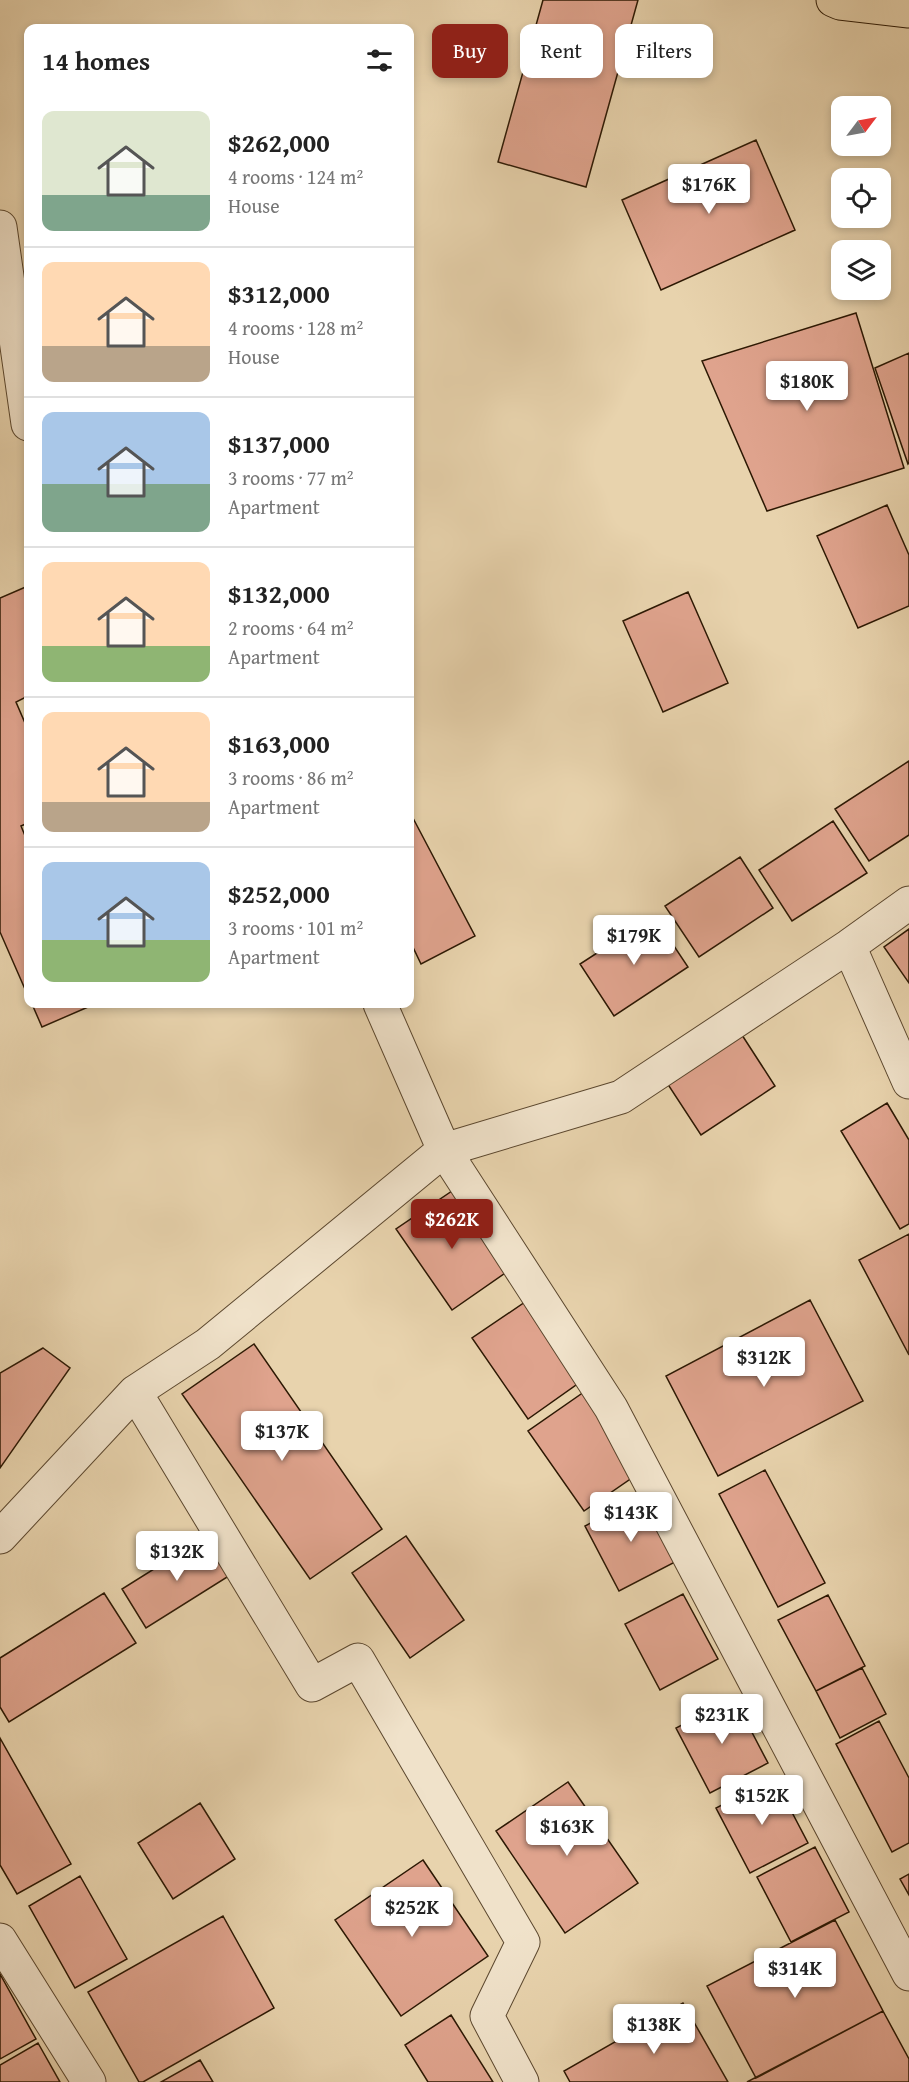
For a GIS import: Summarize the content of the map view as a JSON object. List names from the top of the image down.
{
  "north": "top right",
  "page": {
    "chip": ["Buy", "Rent", "Filters"],
    "heading": "14 homes",
    "list": [
      {
        "name": "$262,000",
        "note": "4 rooms · 124 m² · House"
      },
      {
        "name": "$312,000",
        "note": "4 rooms · 128 m² · House"
      },
      {
        "name": "$137,000",
        "note": "3 rooms · 77 m² · Apartment"
      },
      {
        "name": "$132,000",
        "note": "2 rooms · 64 m² · Apartment"
      },
      {
        "name": "$163,000",
        "note": "3 rooms · 86 m² · Apartment"
      },
      {
        "name": "$252,000",
        "note": "3 rooms · 101 m² · Apartment"
      }
    ],
    "price": [
      "$176K",
      "$180K",
      "$179K",
      "$262K",
      "$312K",
      "$137K",
      "$143K",
      "$132K",
      "$231K",
      "$152K",
      "$163K",
      "$252K",
      "$314K",
      "$138K"
    ]
  }
}
